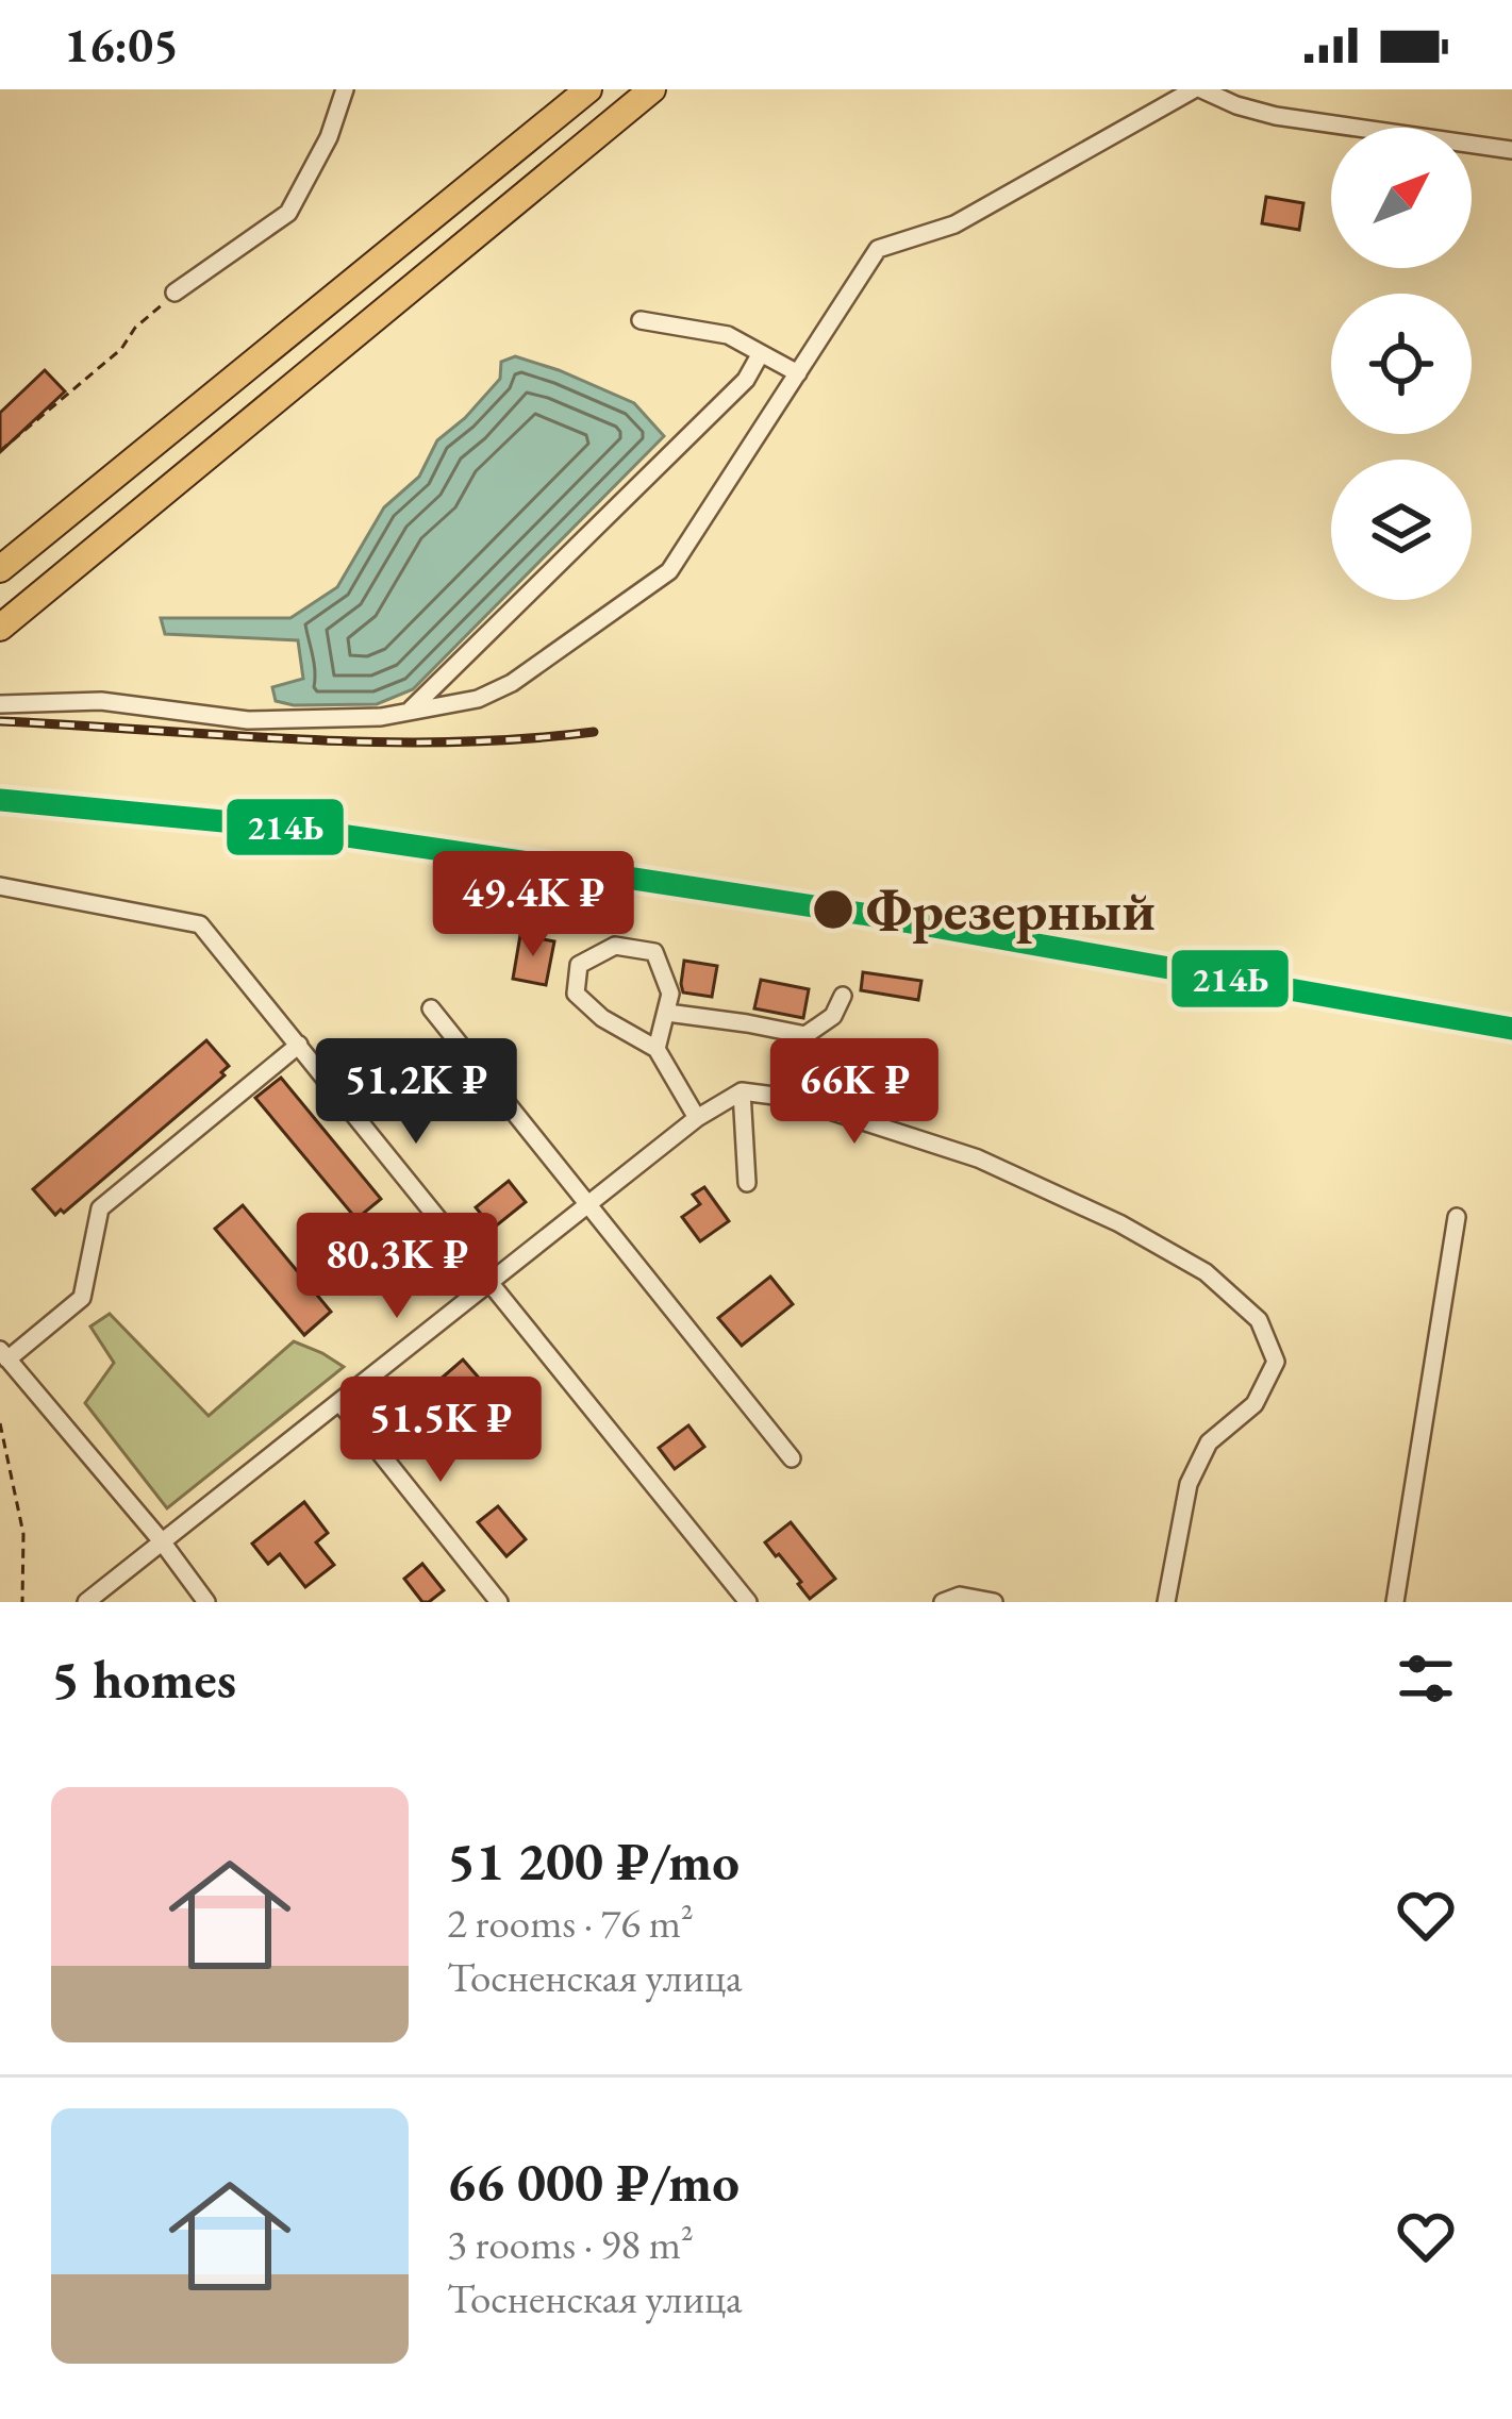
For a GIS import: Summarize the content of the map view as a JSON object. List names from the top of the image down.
{
  "places": ["Фрезерный"],
  "lines": ["transit line 214Ь"],
  "north": "top right",
  "page": {
    "status": "16:05",
    "price": [
      "49.4K ₽",
      "51.2K ₽",
      "66K ₽",
      "80.3K ₽",
      "51.5K ₽"
    ],
    "heading": "5 homes",
    "list": [
      {
        "name": "51 200 ₽/mo",
        "note": "2 rooms · 76 m² · Тосненская улица"
      },
      {
        "name": "66 000 ₽/mo",
        "note": "3 rooms · 98 m² · Тосненская улица"
      }
    ]
  }
}
